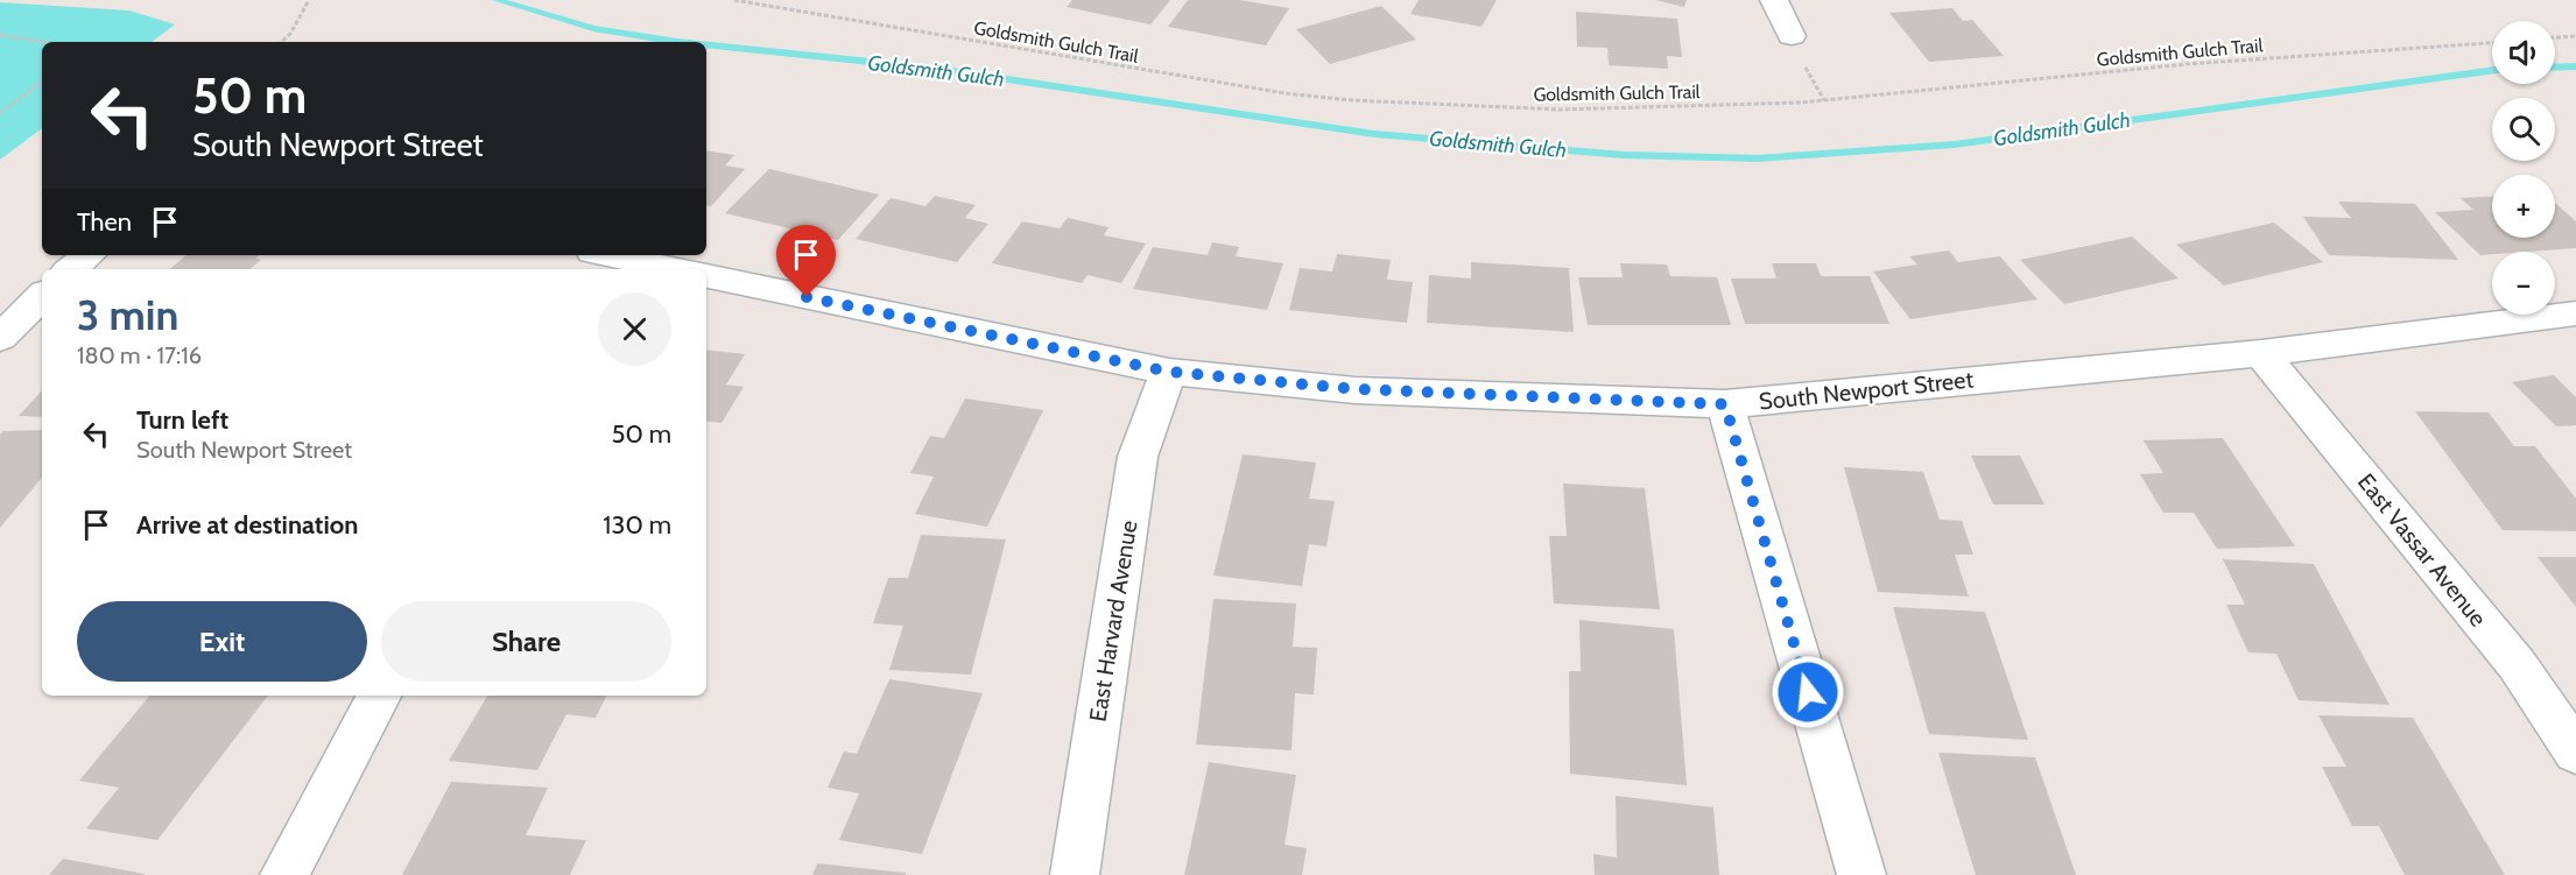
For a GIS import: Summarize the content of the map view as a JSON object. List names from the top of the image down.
{
  "streets": {
    "street": ["South Newport Street", "East Vassar Avenue", "East Harvard Avenue"],
    "path": ["Goldsmith Gulch Trail"]
  },
  "crossings": [
    ["South Newport Street", "East Vassar Avenue"],
    ["South Newport Street", "East Harvard Avenue"]
  ],
  "water": ["Goldsmith Gulch"],
  "page": {
    "map_buttons": ["+", "−"],
    "turn": ["50 m", "South Newport Street"],
    "then": "Then",
    "heading": ["3 min", "180 m · 17:16"],
    "list": [
      {
        "name": "Turn left",
        "note": "South Newport Street",
        "value": "50 m"
      },
      {
        "name": "Arrive at destination",
        "value": "130 m"
      }
    ],
    "buttons": ["Exit", "Share"]
  }
}
